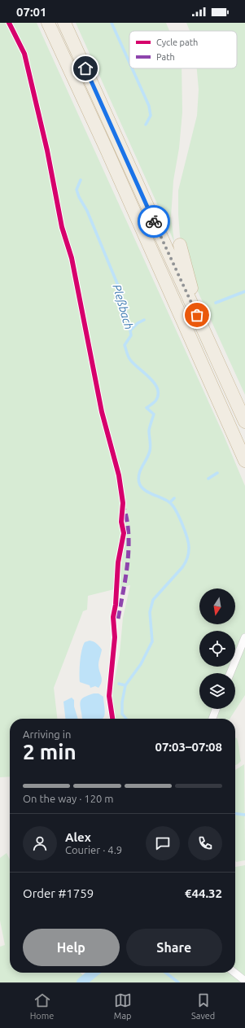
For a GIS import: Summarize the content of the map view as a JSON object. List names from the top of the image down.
{
  "water": ["Pleßbach"],
  "legend": ["Cycle path", "Path"],
  "north": "bottom",
  "page": {
    "status": "07:01",
    "heading": ["2 min", "Arriving in", "07:03–07:08"],
    "panel": [
      "Alex",
      "Courier · 4.9",
      "Order #1759",
      "€44.32"
    ],
    "bar": "On the way · 120 m",
    "buttons": ["Help", "Share"],
    "tabs": ["Home", "Map", "Saved"]
  }
}
